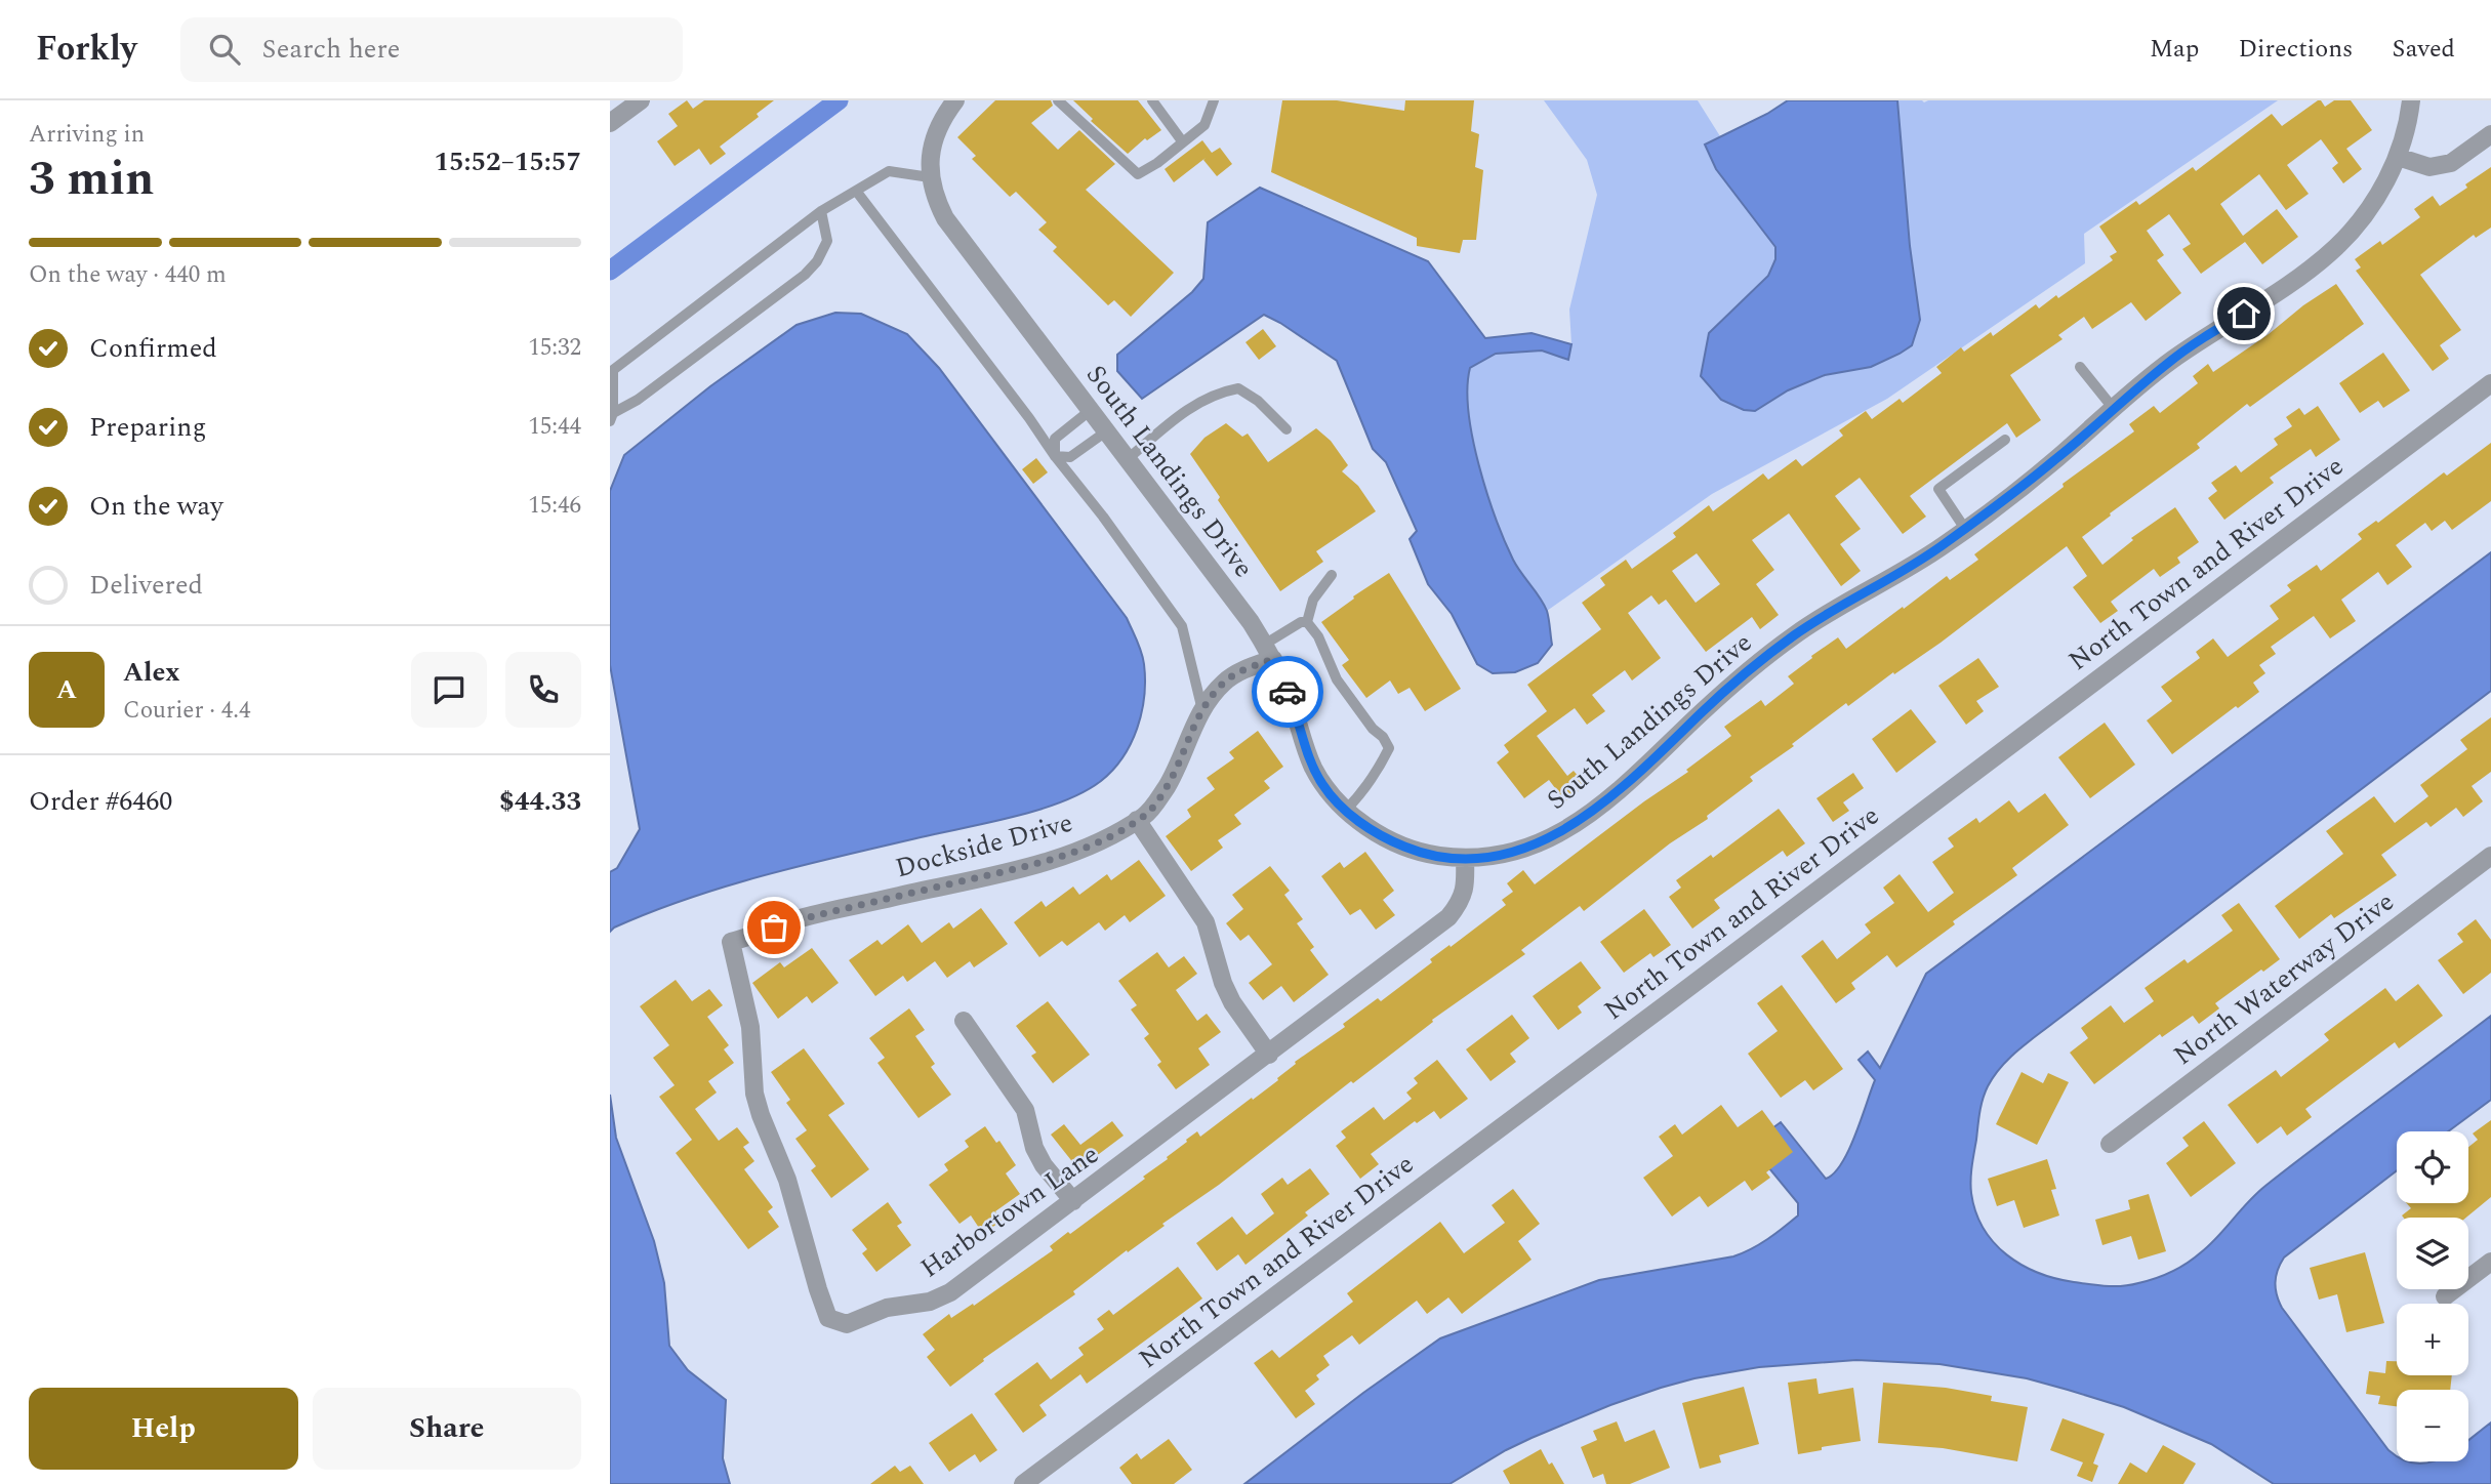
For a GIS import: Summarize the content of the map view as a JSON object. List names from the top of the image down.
{
  "streets": {
    "street": [
      "South Landings Drive",
      "North Town and River Drive",
      "Dockside Drive",
      "North Waterway Drive",
      "Harbortown Lane"
    ]
  },
  "crossings": [
    ["South Landings Drive", "Dockside Drive"],
    ["South Landings Drive", "Harbortown Lane"],
    ["Dockside Drive", "Harbortown Lane"]
  ],
  "page": {
    "header": "Forkly",
    "search": "Search here",
    "nav": ["Map", "Directions", "Saved"],
    "heading": ["3 min", "Arriving in", "15:52–15:57"],
    "panel": [
      "Alex",
      "Courier · 4.4",
      "Order #6460",
      "$44.33"
    ],
    "bar": "On the way · 440 m",
    "list": [
      ["Confirmed", "15:32"],
      ["Preparing", "15:44"],
      ["On the way", "15:46"],
      "Delivered"
    ],
    "round": "A",
    "map_buttons": ["+", "−"],
    "buttons": ["Help", "Share"]
  }
}
